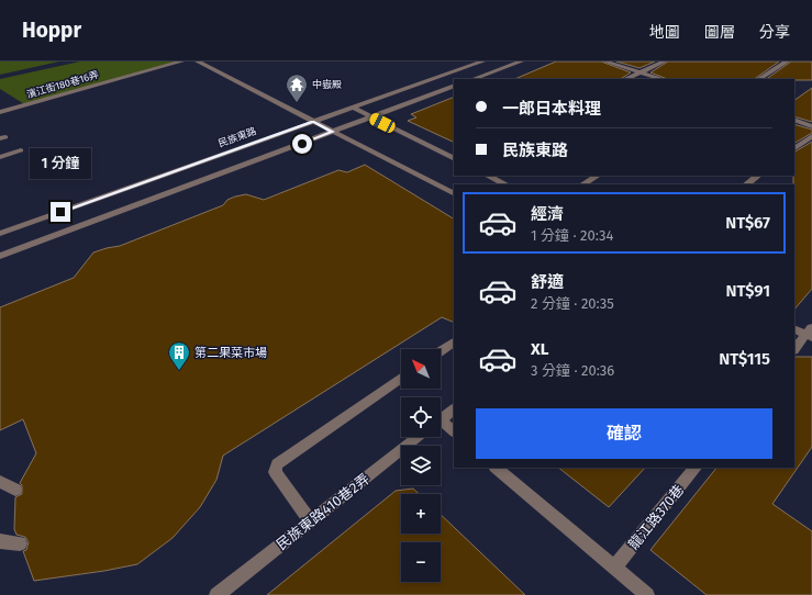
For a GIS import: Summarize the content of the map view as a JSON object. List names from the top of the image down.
{
  "streets": {
    "street": [
      "濱江街180巷16弄",
      "民族東路",
      "民族東路410巷2弄",
      "龍江路370巷"
    ]
  },
  "places": {
    "temple": ["中嶽殿"],
    "building": ["第二果菜市場"]
  },
  "north": "top left",
  "page": {
    "header": "Hoppr",
    "nav": ["地圖", "圖層", "分享"],
    "banner": ["一郎日本料理", "民族東路"],
    "bubble": "1 分鐘",
    "list": [
      {
        "name": "經濟",
        "note": "1 分鐘 · 20:34",
        "value": "NT$67"
      },
      {
        "name": "舒適",
        "note": "2 分鐘 · 20:35",
        "value": "NT$91"
      },
      {
        "name": "XL",
        "note": "3 分鐘 · 20:36",
        "value": "NT$115"
      }
    ],
    "map_buttons": ["+", "−"],
    "buttons": "確認"
  }
}
